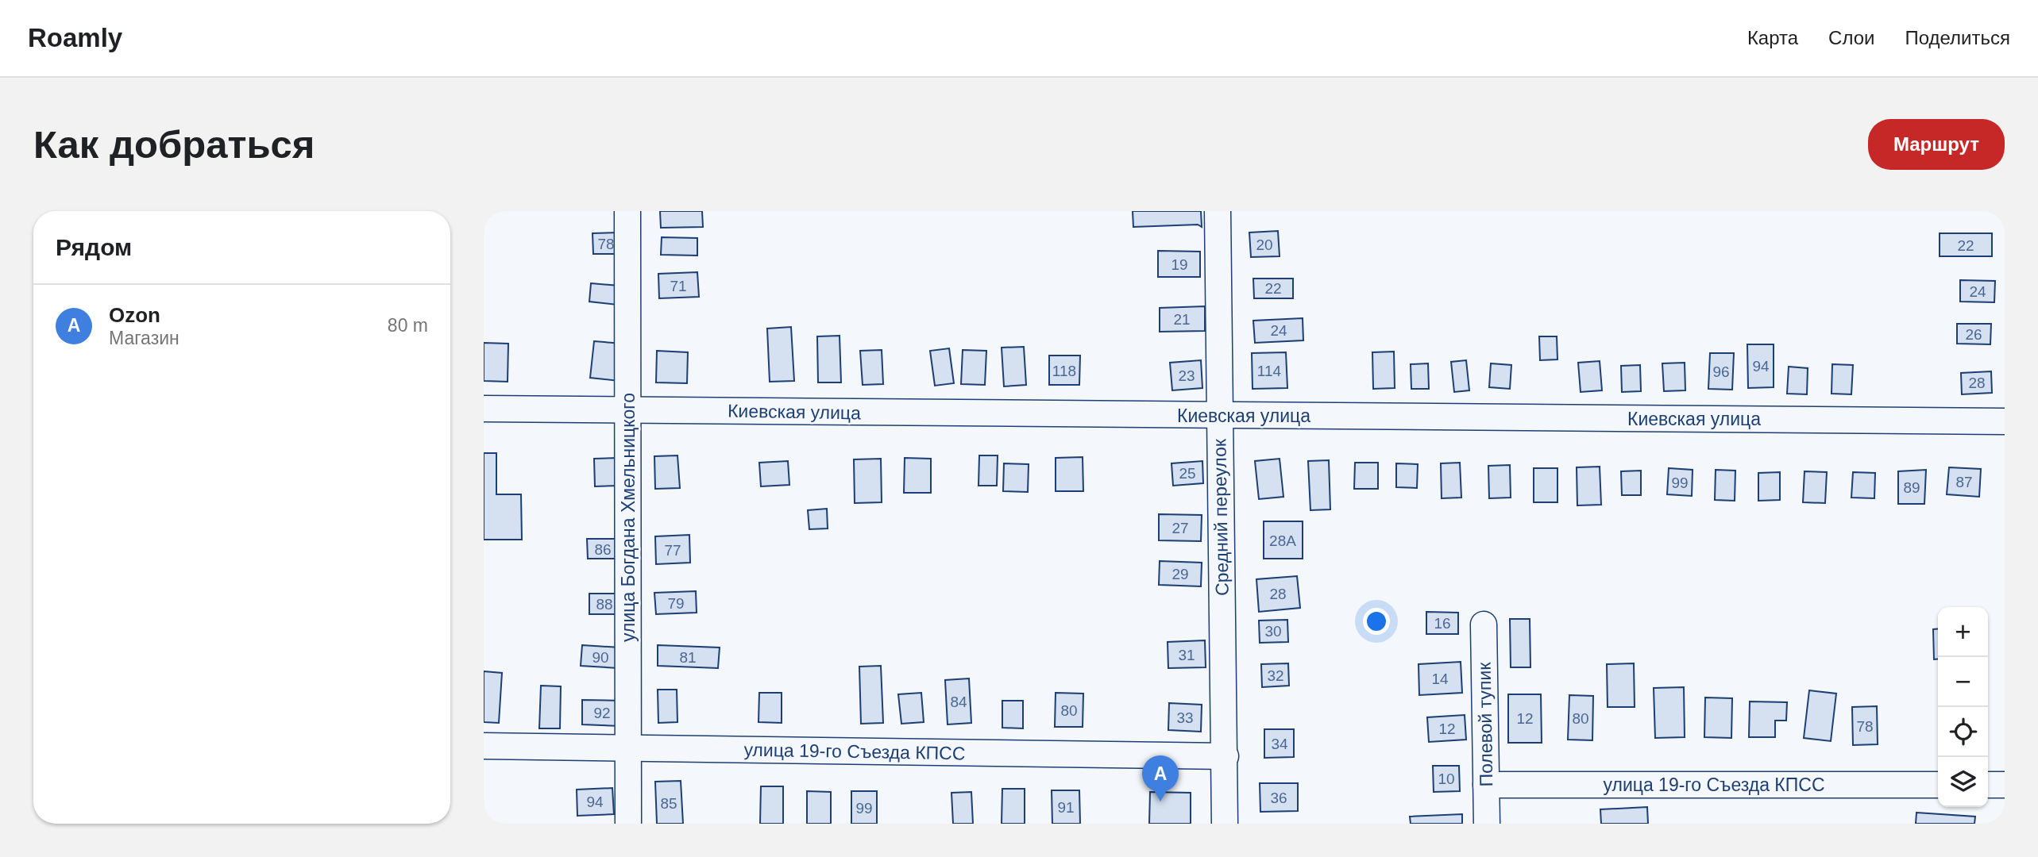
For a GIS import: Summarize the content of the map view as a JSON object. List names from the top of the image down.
{
  "streets": {
    "street": [
      "Киевская улица",
      "улица Богдана Хмельницкого",
      "Средний переулок",
      "Полевой тупик",
      "улица 19-го Съезда КПСС"
    ]
  },
  "crossings": [
    ["Киевская улица", "улица Богдана Хмельницкого"],
    ["Киевская улица", "Средний переулок"],
    ["улица Богдана Хмельницкого", "улица 19-го Съезда КПСС"],
    ["Средний переулок", "улица 19-го Съезда КПСС"],
    ["Полевой тупик", "улица 19-го Съезда КПСС"]
  ],
  "house_numbers": [
    "78",
    "20",
    "22",
    "19",
    "71",
    "22",
    "24",
    "21",
    "24",
    "26",
    "94",
    "118",
    "114",
    "96",
    "23",
    "28",
    "25",
    "87",
    "99",
    "89",
    "27",
    "28А",
    "86",
    "77",
    "29",
    "28",
    "79",
    "88",
    "16",
    "30",
    "31",
    "90",
    "81",
    "32",
    "14",
    "84",
    "80",
    "92",
    "33",
    "12",
    "80",
    "78",
    "12",
    "34",
    "10",
    "36",
    "94",
    "85",
    "91",
    "99"
  ],
  "page": {
    "header": "Roamly",
    "nav": ["Карта", "Слои", "Поделиться"],
    "buttons": "Маршрут",
    "title": "Как добраться",
    "heading": "Рядом",
    "list": [
      {
        "mark": "A",
        "name": "Ozon",
        "note": "Магазин",
        "value": "80 m"
      }
    ],
    "map_buttons": ["+", "−"],
    "pins": "A"
  }
}
